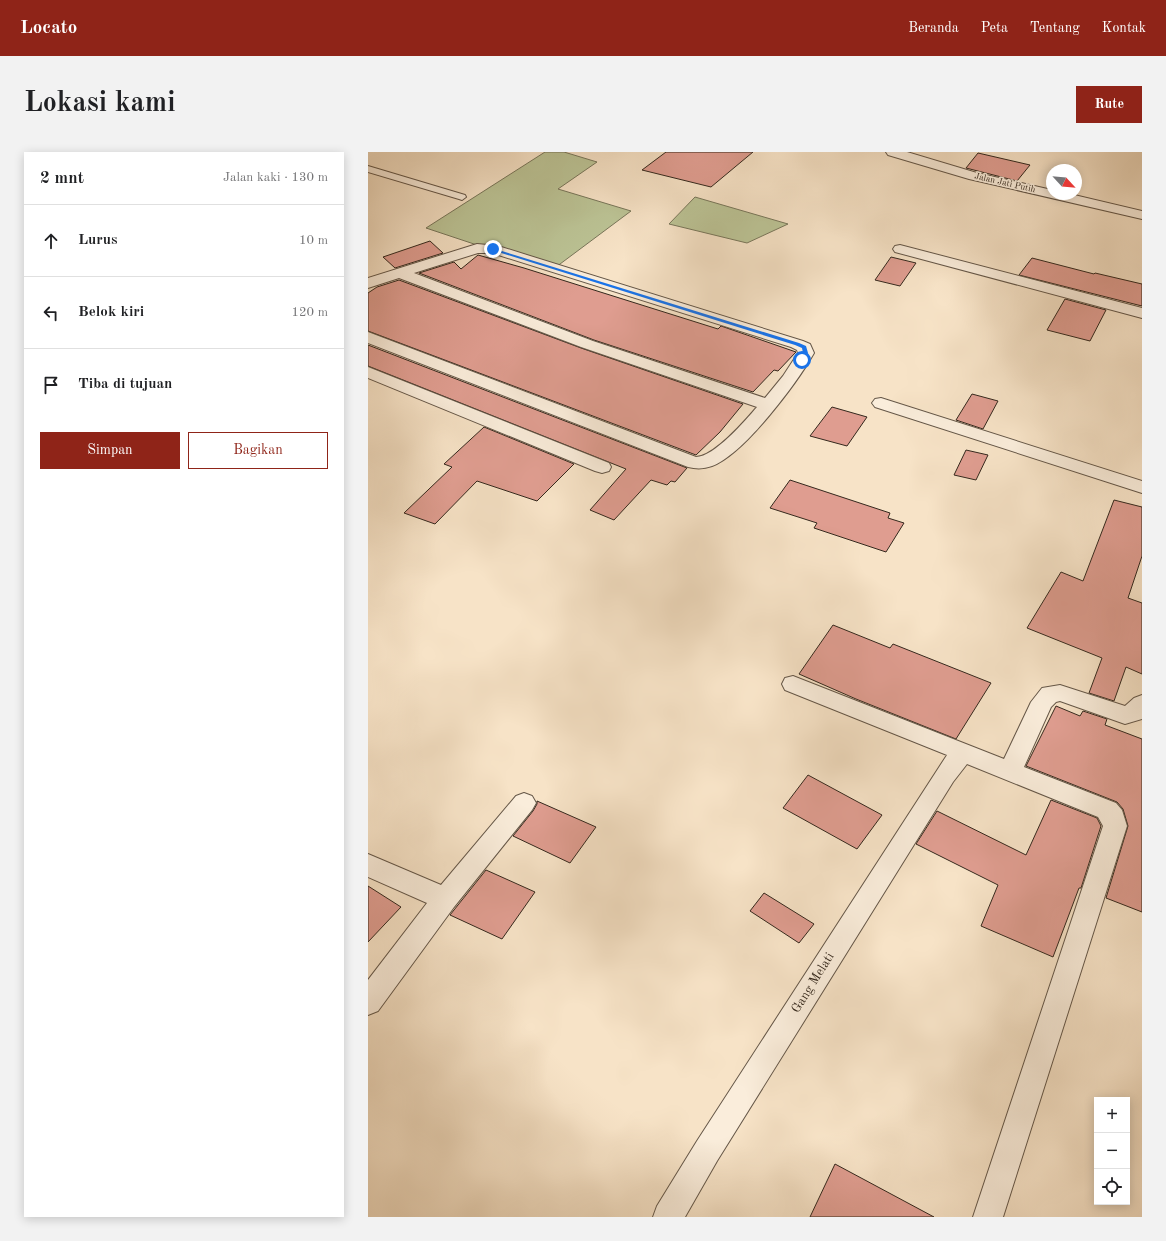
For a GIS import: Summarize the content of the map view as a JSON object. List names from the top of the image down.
{
  "streets": {
    "street": ["Jalan Jati Putih", "Gang Melati"]
  },
  "north": "bottom right",
  "page": {
    "header": "Locato",
    "nav": [
      "Beranda",
      "Peta",
      "Tentang",
      "Kontak"
    ],
    "buttons": [
      "Rute",
      ["Simpan", "Bagikan"]
    ],
    "title": "Lokasi kami",
    "heading": ["2 mnt", "Jalan kaki · 130 m"],
    "list": [
      ["Lurus", "10 m"],
      ["Belok kiri", "120 m"],
      "Tiba di tujuan"
    ],
    "map_buttons": ["+", "−"]
  }
}
